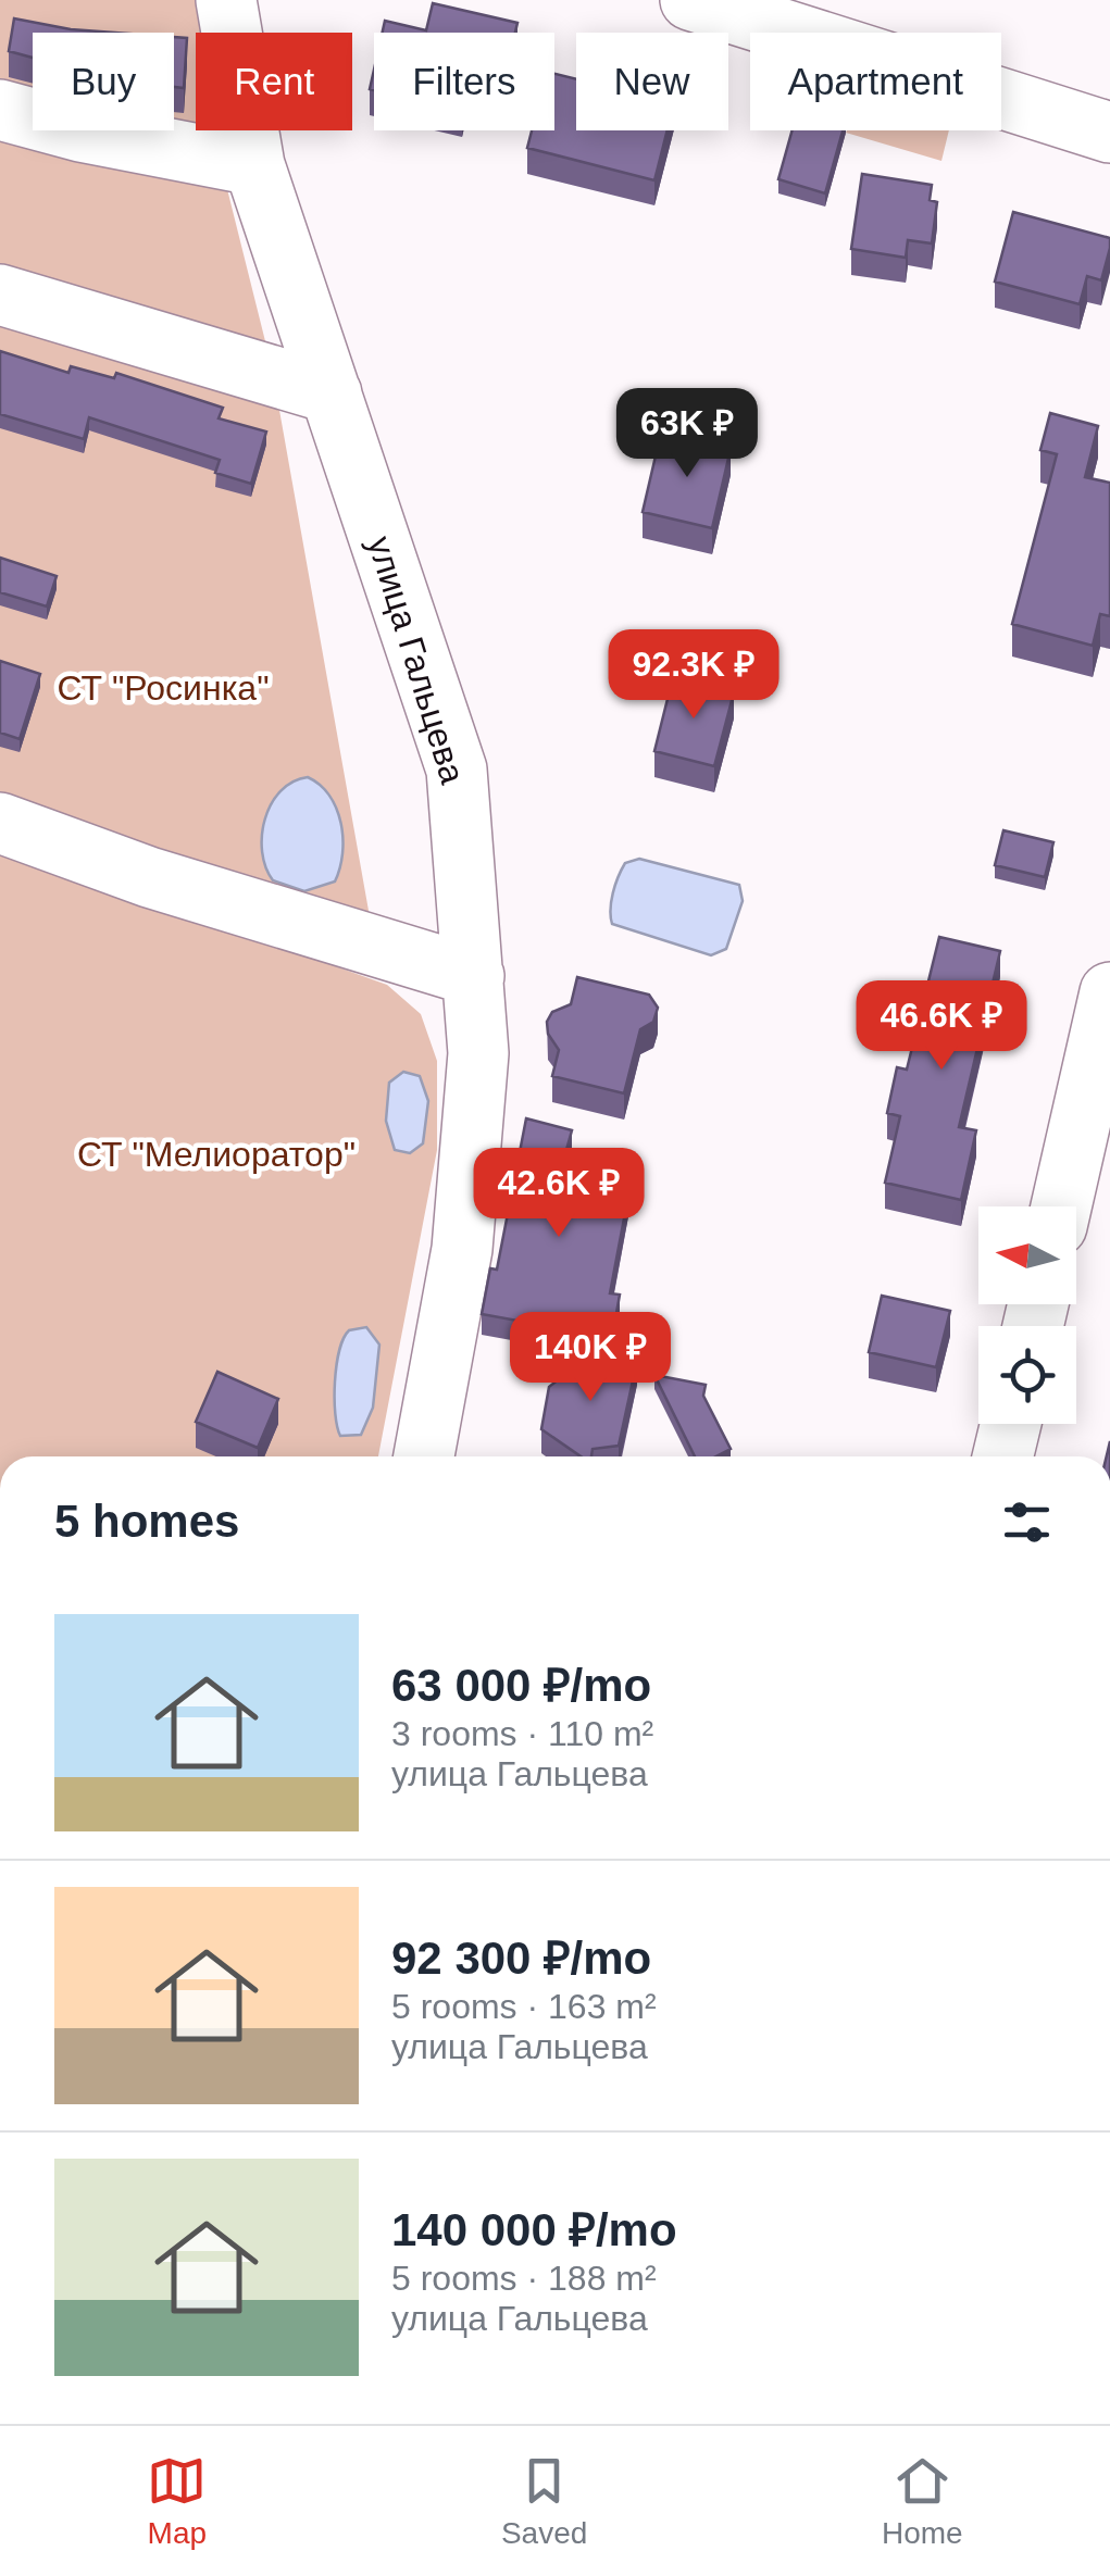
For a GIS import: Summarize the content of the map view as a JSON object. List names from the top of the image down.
{
  "streets": {
    "street": ["улица Гальцева"]
  },
  "parks": ["СТ \"Росинка\"", "СТ \"Мелиоратор\""],
  "north": "left",
  "page": {
    "chip": [
      "Buy",
      "Rent",
      "Filters",
      "New",
      "Apartment"
    ],
    "price": [
      "63K ₽",
      "92.3K ₽",
      "46.6K ₽",
      "42.6K ₽",
      "140K ₽"
    ],
    "heading": "5 homes",
    "list": [
      {
        "name": "63 000 ₽/mo",
        "note": "3 rooms · 110 m² · улица Гальцева"
      },
      {
        "name": "92 300 ₽/mo",
        "note": "5 rooms · 163 m² · улица Гальцева"
      },
      {
        "name": "140 000 ₽/mo",
        "note": "5 rooms · 188 m² · улица Гальцева"
      }
    ],
    "tabs": ["Map", "Saved", "Home"]
  }
}
